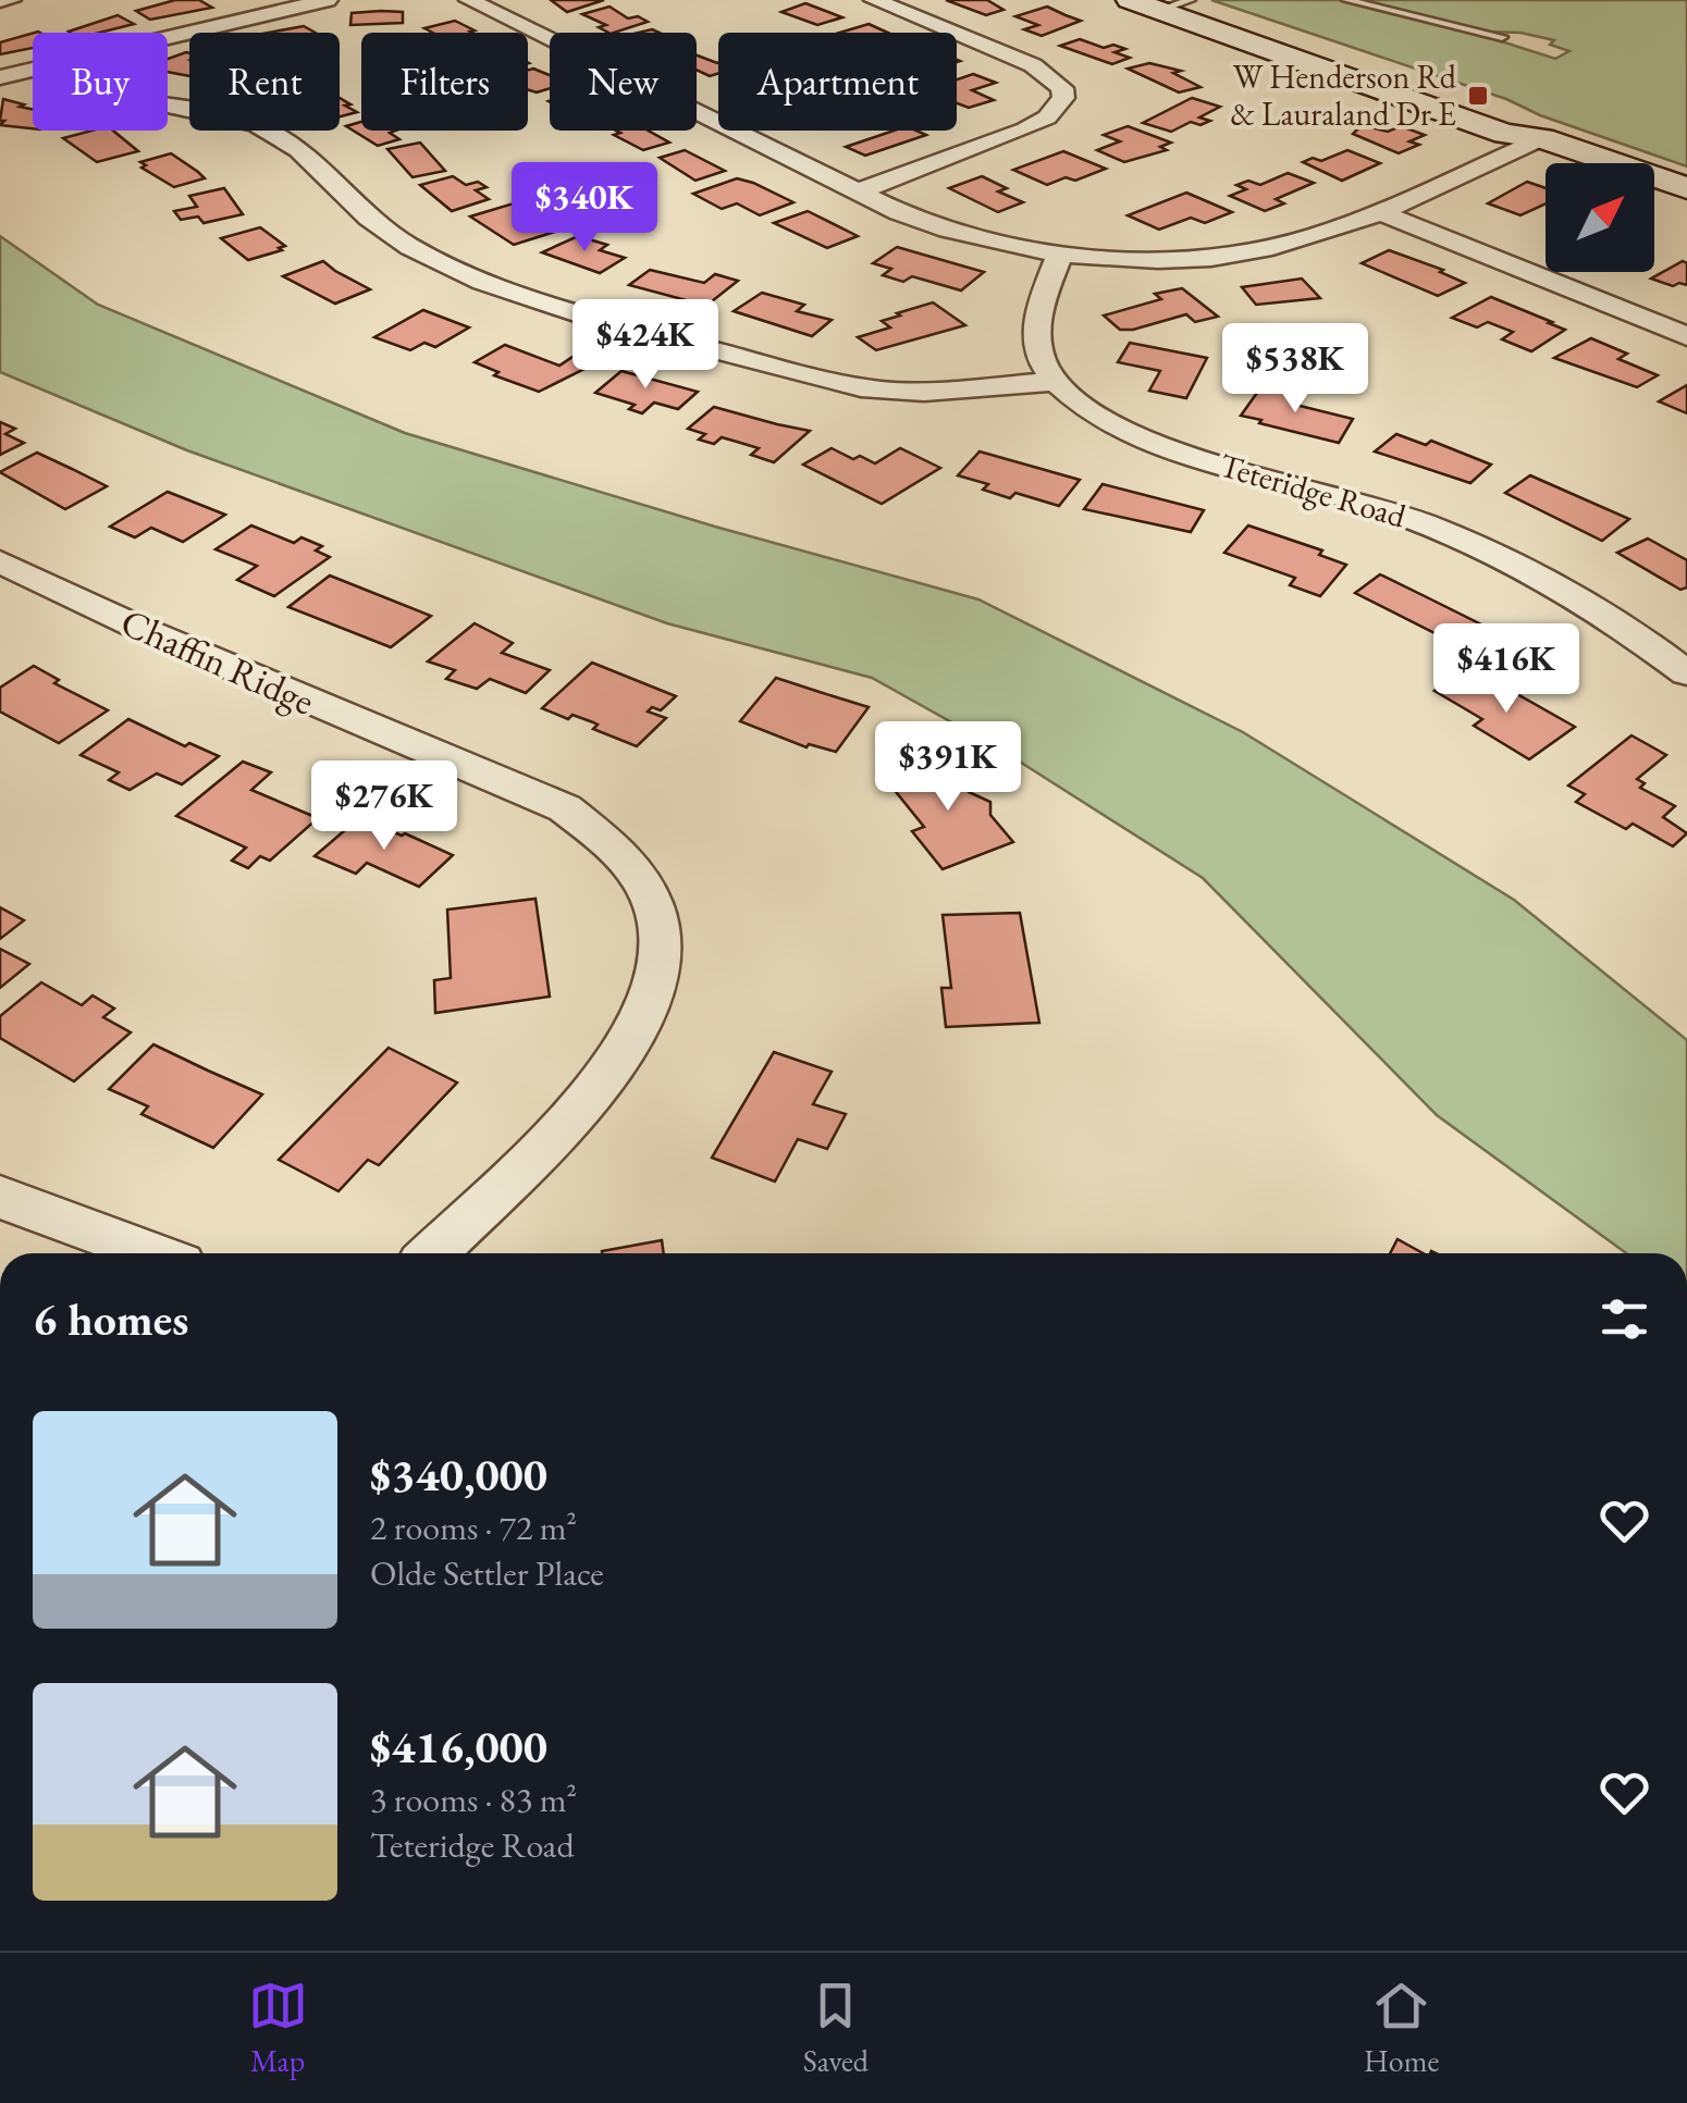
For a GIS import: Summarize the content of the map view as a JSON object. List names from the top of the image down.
{
  "streets": {
    "street": ["Teteridge Road", "Chaffin Ridge"]
  },
  "places": {
    "transit": ["W Henderson Rd & Lauraland Dr E"]
  },
  "north": "top right",
  "page": {
    "chip": [
      "Buy",
      "Rent",
      "Filters",
      "New",
      "Apartment"
    ],
    "price": [
      "$340K",
      "$424K",
      "$538K",
      "$416K",
      "$391K",
      "$276K"
    ],
    "heading": "6 homes",
    "list": [
      {
        "name": "$340,000",
        "note": "2 rooms · 72 m² · Olde Settler Place"
      },
      {
        "name": "$416,000",
        "note": "3 rooms · 83 m² · Teteridge Road"
      }
    ],
    "tabs": ["Map", "Saved", "Home"]
  }
}
